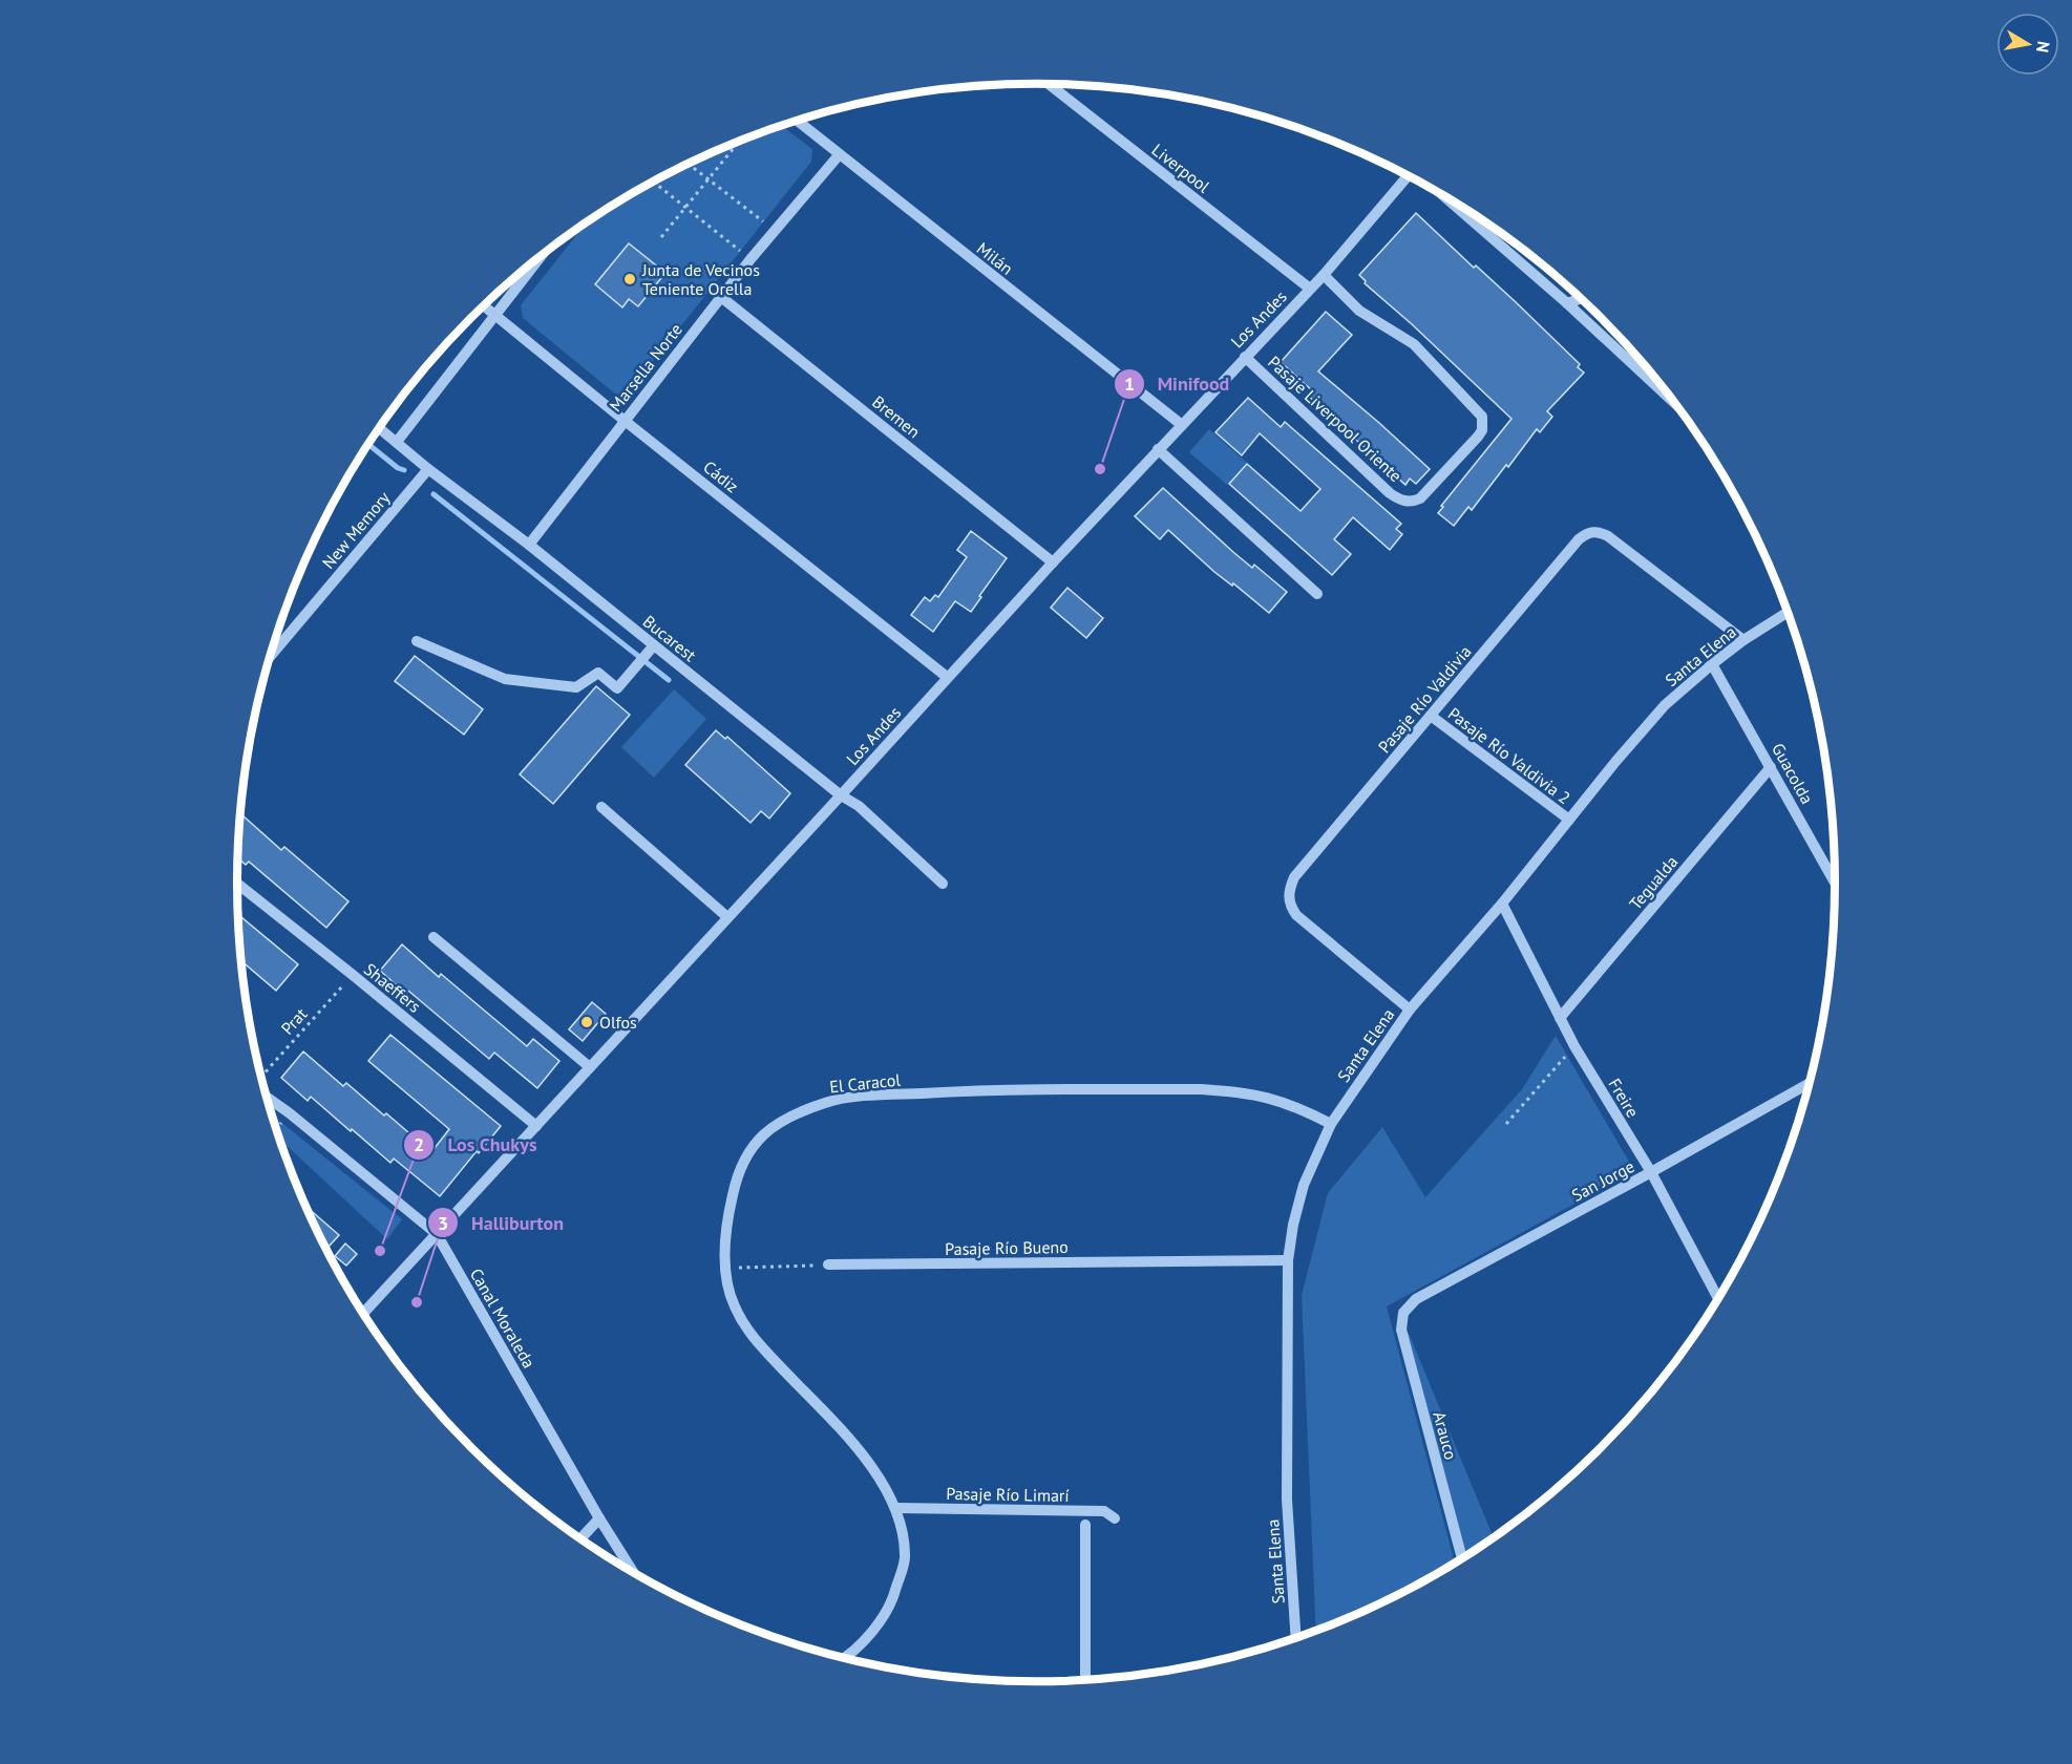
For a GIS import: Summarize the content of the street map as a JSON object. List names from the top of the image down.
{
  "streets": {
    "street": [
      "Liverpool",
      "Milán",
      "Los Andes",
      "Marsella Norte",
      "Bremen",
      "Pasaje Liverpool Oriente",
      "Cádiz",
      "New Memory",
      "Bucarest",
      "Santa Elena",
      "Pasaje Río Valdivia",
      "Pasaje Río Valdivia 2",
      "Guacolda",
      "Tegualda",
      "Shaeffers",
      "El Caracol",
      "Freire",
      "San Jorge",
      "Pasaje Río Bueno",
      "Canal Moraleda",
      "Arauco",
      "Pasaje Río Limarí"
    ],
    "path": ["Prat"]
  },
  "crossings": [
    ["Liverpool", "Los Andes"],
    ["Milán", "Los Andes"],
    ["Milán", "Marsella Norte"],
    ["Los Andes", "Bremen"],
    ["Los Andes", "Pasaje Liverpool Oriente"],
    ["Los Andes", "Cádiz"],
    ["Los Andes", "Bucarest"],
    ["Los Andes", "Shaeffers"],
    ["Los Andes", "Canal Moraleda"],
    ["Marsella Norte", "Bremen"],
    ["Marsella Norte", "Cádiz"],
    ["Marsella Norte", "Bucarest"],
    ["New Memory", "Bucarest"],
    ["Santa Elena", "Pasaje Río Valdivia"],
    ["Santa Elena", "Pasaje Río Valdivia 2"],
    ["Santa Elena", "Guacolda"],
    ["Santa Elena", "El Caracol"],
    ["Santa Elena", "Freire"],
    ["Santa Elena", "Pasaje Río Bueno"],
    ["Pasaje Río Valdivia", "Pasaje Río Valdivia 2"],
    ["Guacolda", "Tegualda"],
    ["Tegualda", "Freire"],
    ["Shaeffers", "Prat"],
    ["El Caracol", "Pasaje Río Limarí"],
    ["Freire", "San Jorge"],
    ["San Jorge", "Arauco"]
  ],
  "places": [
    "Junta de Vecinos Teniente Orella",
    "Minifood",
    "Olfos",
    "Los Chukys",
    "Halliburton"
  ],
  "north": "right"
}
